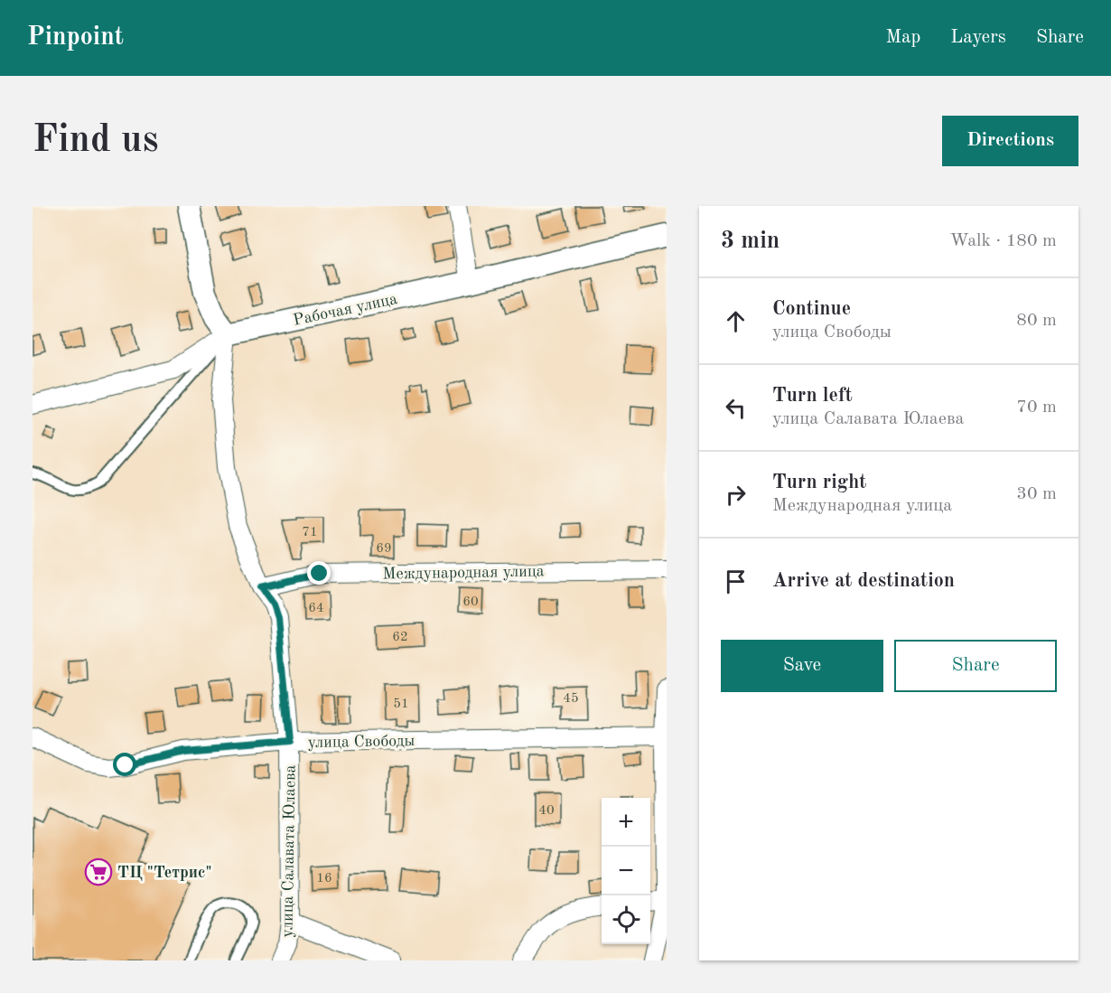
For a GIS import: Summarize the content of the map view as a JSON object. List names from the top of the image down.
{
  "streets": {
    "street": [
      "Рабочая улица",
      "Международная улица",
      "улица Свободы",
      "улица Салавата Юлаева"
    ]
  },
  "crossings": [
    ["Рабочая улица", "улица Салавата Юлаева"],
    ["Международная улица", "улица Салавата Юлаева"],
    ["улица Свободы", "улица Салавата Юлаева"]
  ],
  "places": {
    "supermarket": ["ТЦ \"Тетрис\""]
  },
  "house_numbers": [
    "71",
    "69",
    "60",
    "64",
    "62",
    "45",
    "51",
    "40",
    "16"
  ],
  "page": {
    "header": "Pinpoint",
    "nav": ["Map", "Layers", "Share"],
    "buttons": [
      "Directions",
      ["Save", "Share"]
    ],
    "title": "Find us",
    "heading": ["3 min", "Walk · 180 m"],
    "list": [
      ["Continue", "улица Свободы", "80 m"],
      ["Turn left", "улица Салавата Юлаева", "70 m"],
      ["Turn right", "Международная улица", "30 m"],
      "Arrive at destination"
    ],
    "map_buttons": ["+", "−"]
  }
}
